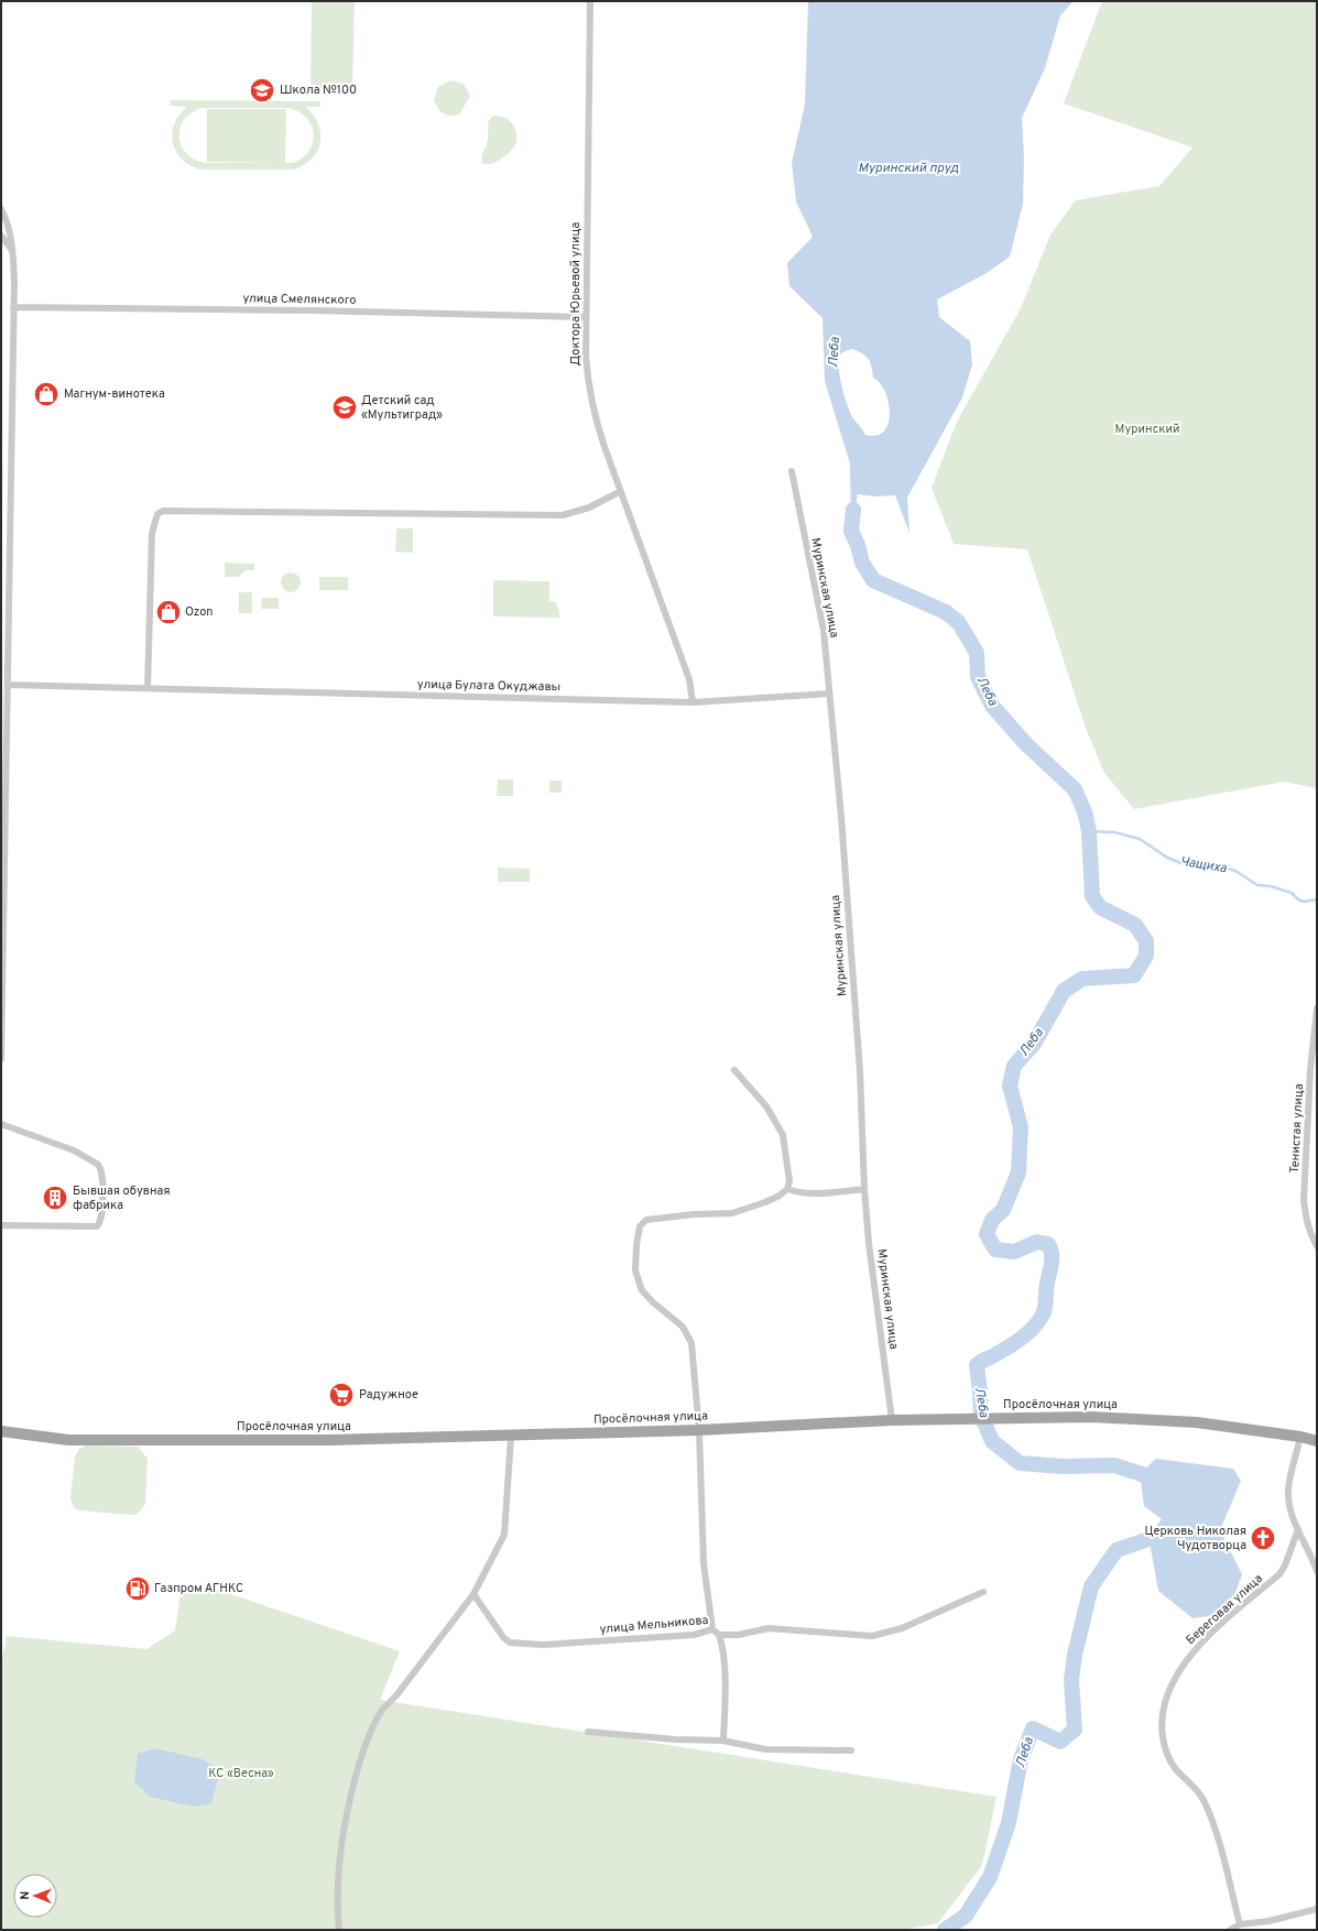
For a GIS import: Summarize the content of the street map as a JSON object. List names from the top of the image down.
{
  "streets": {
    "main road": ["Просёлочная улица"],
    "street": [
      "Доктора Юрьевой улица",
      "улица Смелянского",
      "Муринская улица",
      "улица Булата Окуджавы",
      "Тенистая улица",
      "Береговая улица",
      "улица Мельникова"
    ]
  },
  "crossings": [
    ["Доктора Юрьевой улица", "улица Смелянского"],
    ["Доктора Юрьевой улица", "улица Булата Окуджавы"],
    ["Муринская улица", "улица Булата Окуджавы"],
    ["Муринская улица", "Просёлочная улица"]
  ],
  "water": ["Муринский пруд", "Леба", "Чащиха"],
  "parks": ["Муринский", "КС «Весна»"],
  "places": {
    "school or university": ["Школа №100", "Детский сад «Мультиград»"],
    "shop": ["Магнум-винотека", "Ozon"],
    "building": ["Бывшая обувная фабрика"],
    "supermarket": ["Радужное"],
    "church": ["Церковь Николая Чудотворца"],
    "fuel station": ["Газпром АГНКС"]
  },
  "north": "left"
}
